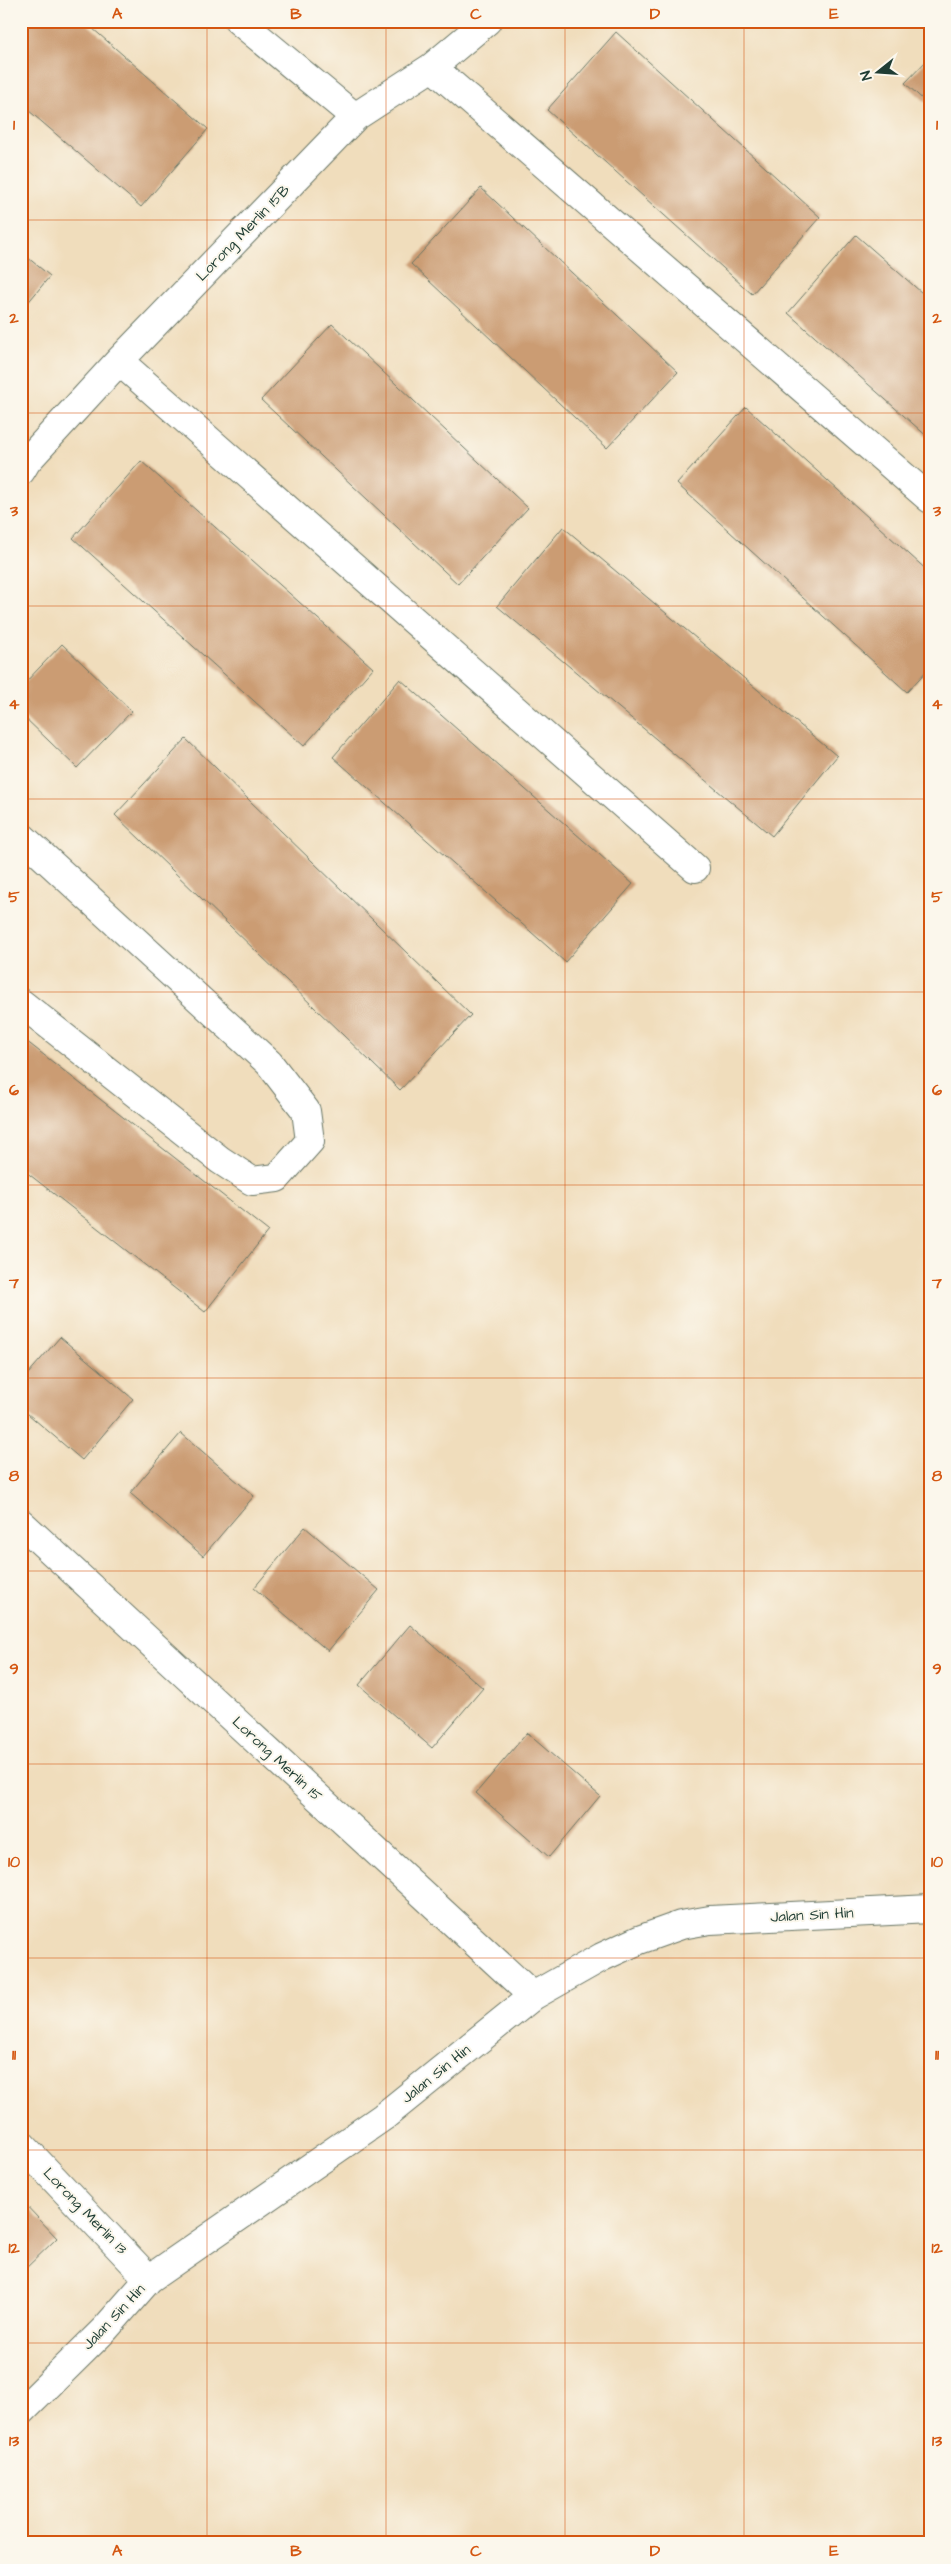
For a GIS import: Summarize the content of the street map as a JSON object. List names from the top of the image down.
{
  "streets": {
    "street": [
      "Lorong Merlin 15B",
      "Lorong Merlin 15",
      "Jalan Sin Hin",
      "Lorong Merlin 13"
    ]
  },
  "crossings": [
    ["Lorong Merlin 15", "Jalan Sin Hin"],
    ["Jalan Sin Hin", "Lorong Merlin 13"]
  ],
  "north": "left",
  "grid": {
    "columns": [
      "A",
      "B",
      "C",
      "D",
      "E"
    ],
    "rows": [
      "1",
      "2",
      "3",
      "4",
      "5",
      "6",
      "7",
      "8",
      "9",
      "10",
      "11",
      "12",
      "13"
    ]
  }
}
